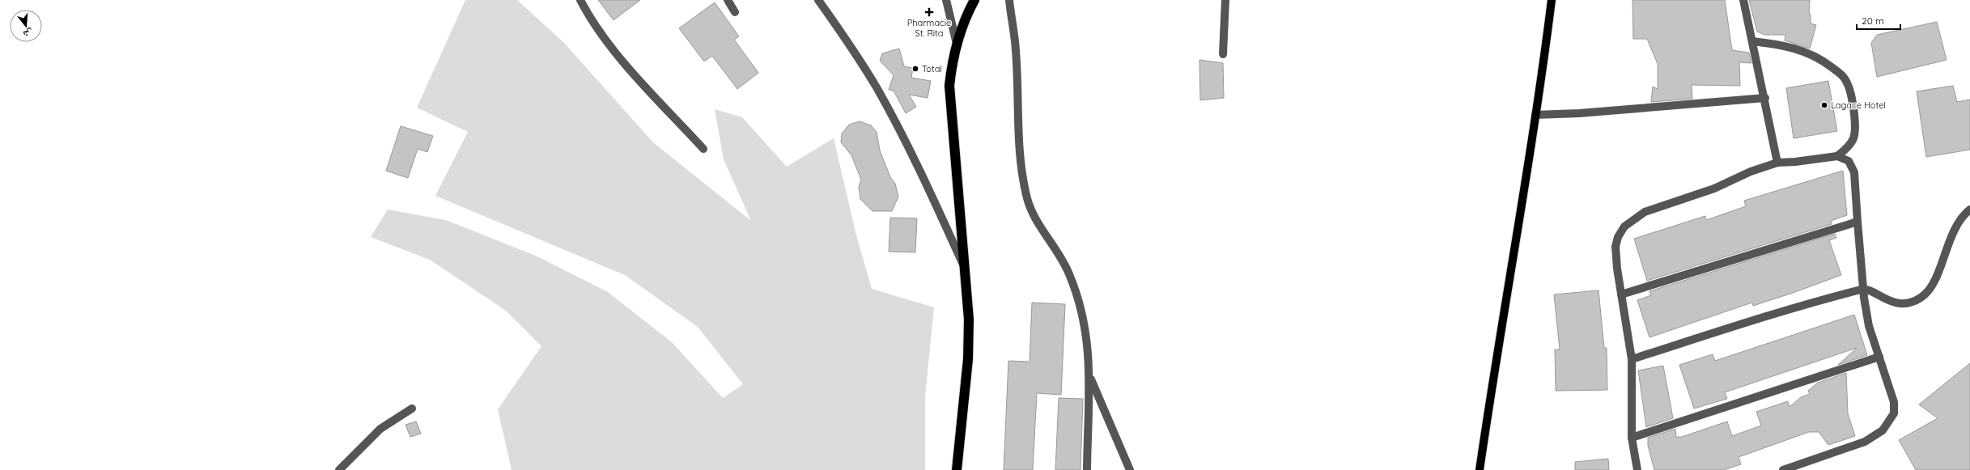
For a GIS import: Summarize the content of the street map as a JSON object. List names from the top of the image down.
{
  "places": {
    "health": ["Pharmacie St. Rita"],
    "other": ["Total", "Lagace Hotel"]
  },
  "scale_bar": "20 m",
  "north": "bottom"
}
